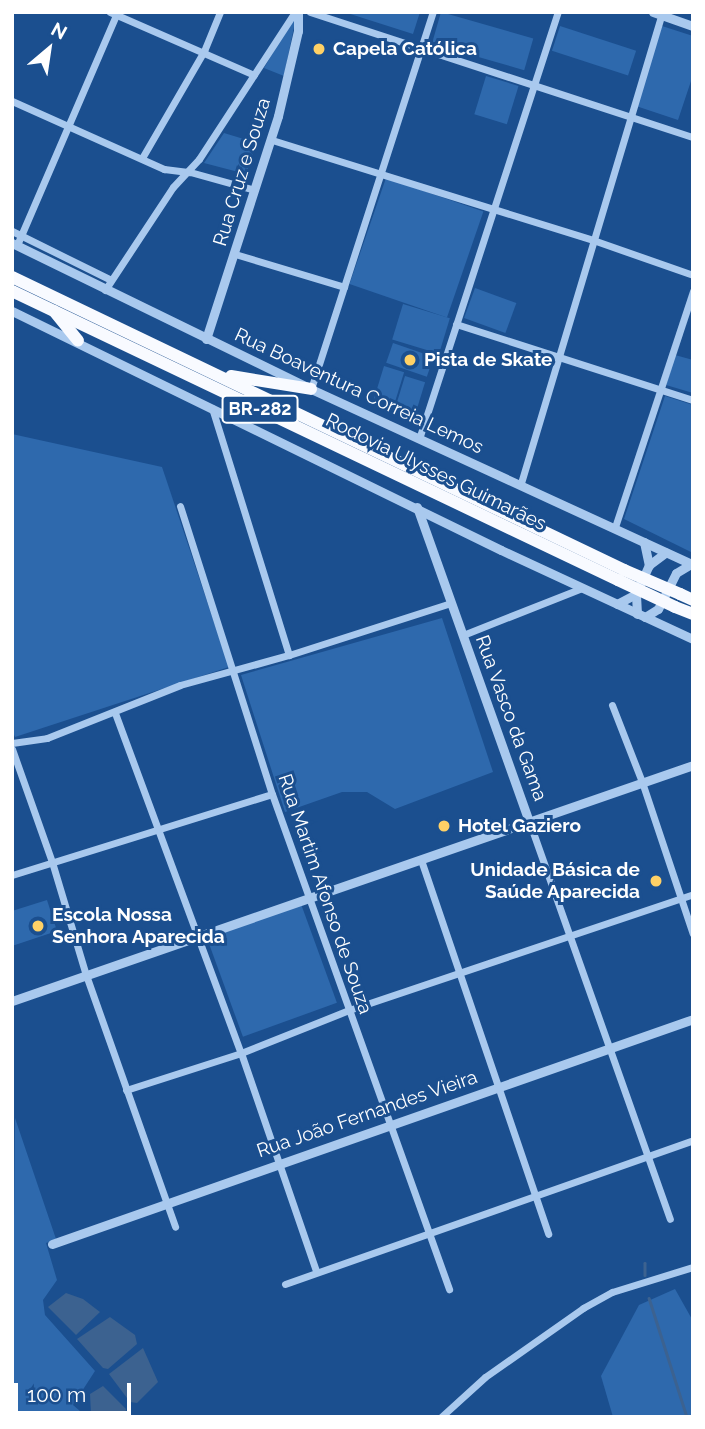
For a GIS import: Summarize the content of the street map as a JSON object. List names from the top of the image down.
{
  "streets": {
    "highway": ["BR-282", "Rodovia Ulysses Guimarães"],
    "street": [
      "Rua Cruz e Souza",
      "Rua Boaventura Correia Lemos",
      "Rua Vasco da Gama",
      "Rua Martim Afonso de Souza",
      "Rua João Fernandes Vieira"
    ]
  },
  "crossings": [
    ["Rua Cruz e Souza", "Rua Boaventura Correia Lemos"],
    ["Rua Vasco da Gama", "Rua João Fernandes Vieira"],
    ["Rua Martim Afonso de Souza", "Rua João Fernandes Vieira"]
  ],
  "places": [
    "Capela Católica",
    "Pista de Skate",
    "Hotel Gaziero",
    "Unidade Básica de Saúde Aparecida",
    "Escola Nossa Senhora Aparecida"
  ],
  "scale_bar": "100 m",
  "north": "top right"
}
